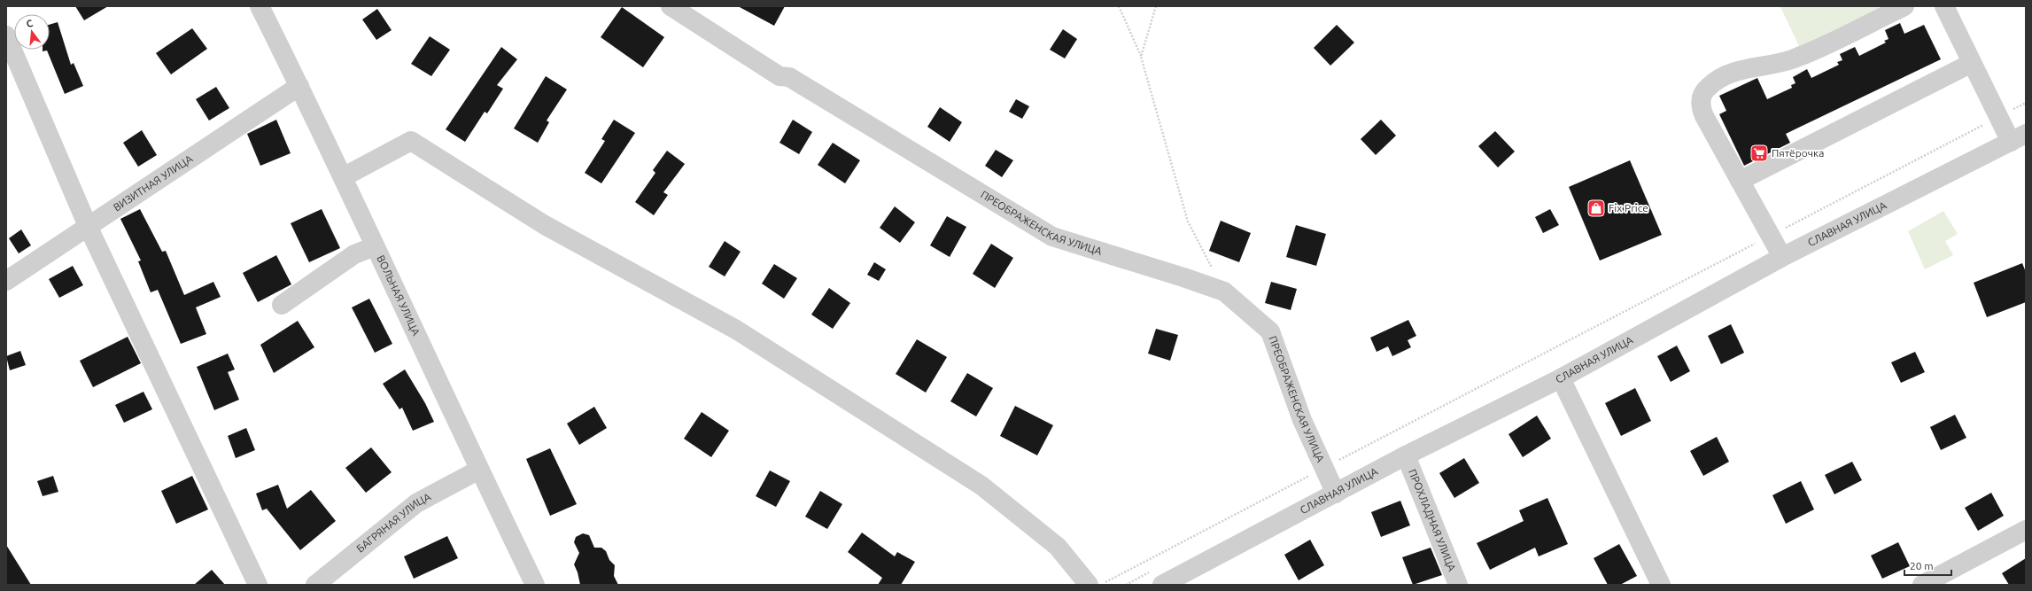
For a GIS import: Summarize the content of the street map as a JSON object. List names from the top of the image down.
{
  "streets": {
    "street": [
      "ВИЗИТНАЯ УЛИЦА",
      "ПРЕОБРАЖЕНСКАЯ УЛИЦА",
      "СЛАВНАЯ УЛИЦА",
      "ВОЛЬНАЯ УЛИЦА",
      "ПРОХЛАДНАЯ УЛИЦА",
      "БАГРЯНАЯ УЛИЦА"
    ]
  },
  "crossings": [
    ["ВИЗИТНАЯ УЛИЦА", "ВОЛЬНАЯ УЛИЦА"],
    ["ПРЕОБРАЖЕНСКАЯ УЛИЦА", "СЛАВНАЯ УЛИЦА"],
    ["СЛАВНАЯ УЛИЦА", "ПРОХЛАДНАЯ УЛИЦА"],
    ["ВОЛЬНАЯ УЛИЦА", "БАГРЯНАЯ УЛИЦА"]
  ],
  "places": {
    "supermarket": ["Пятёрочка"],
    "shop": ["Fix Price"]
  },
  "scale_bar": "20 m",
  "north": "top"
}
